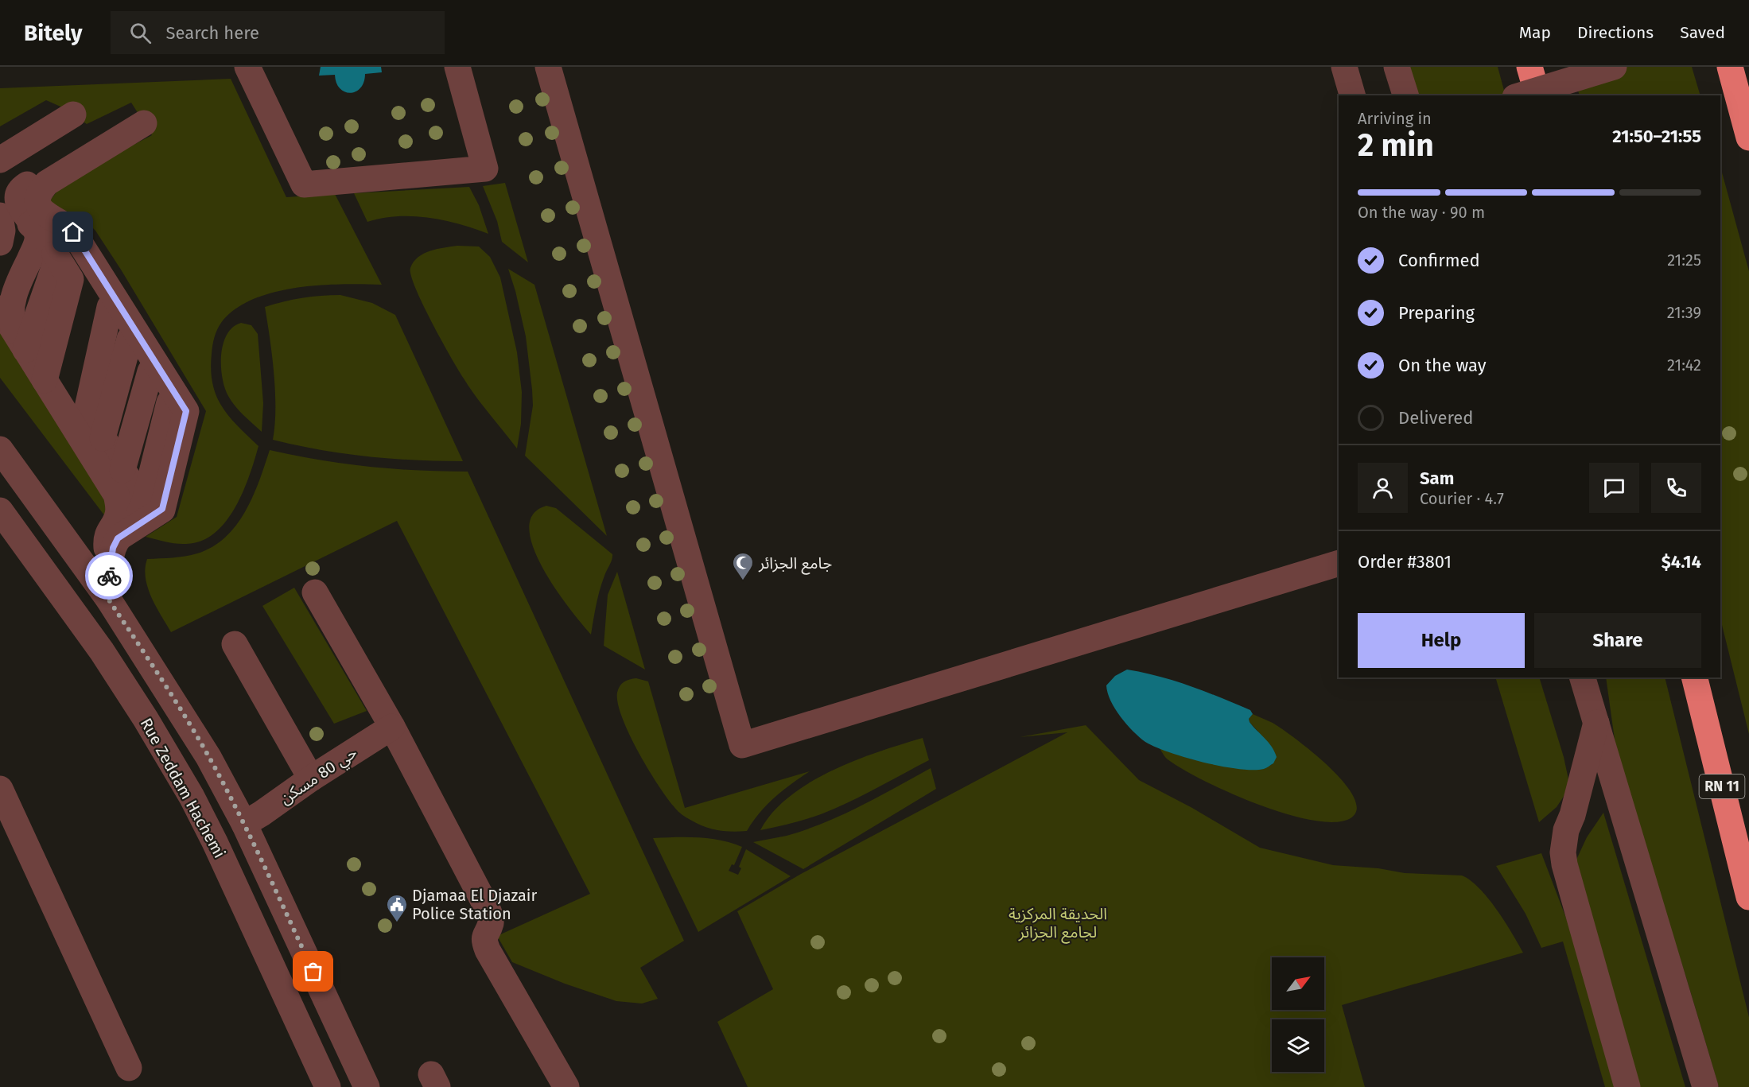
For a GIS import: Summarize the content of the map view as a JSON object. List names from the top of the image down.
{
  "streets": {
    "highway": ["RN 11"],
    "street": ["حي 80 مسكن", "Rue Zeddam Hachemi"]
  },
  "parks": ["الحديقة المركزية لجامع الجزائر"],
  "places": {
    "mosque": ["جامع الجزائر"],
    "public building": ["Djamaa El Djazair Police Station"]
  },
  "north": "top right",
  "page": {
    "header": "Bitely",
    "search": "Search here",
    "nav": ["Map", "Directions", "Saved"],
    "heading": ["2 min", "Arriving in", "21:50–21:55"],
    "panel": [
      "Sam",
      "Courier · 4.7",
      "Order #3801",
      "$4.14"
    ],
    "bar": "On the way · 90 m",
    "list": [
      ["Confirmed", "21:25"],
      ["Preparing", "21:39"],
      ["On the way", "21:42"],
      "Delivered"
    ],
    "buttons": ["Help", "Share"]
  }
}
